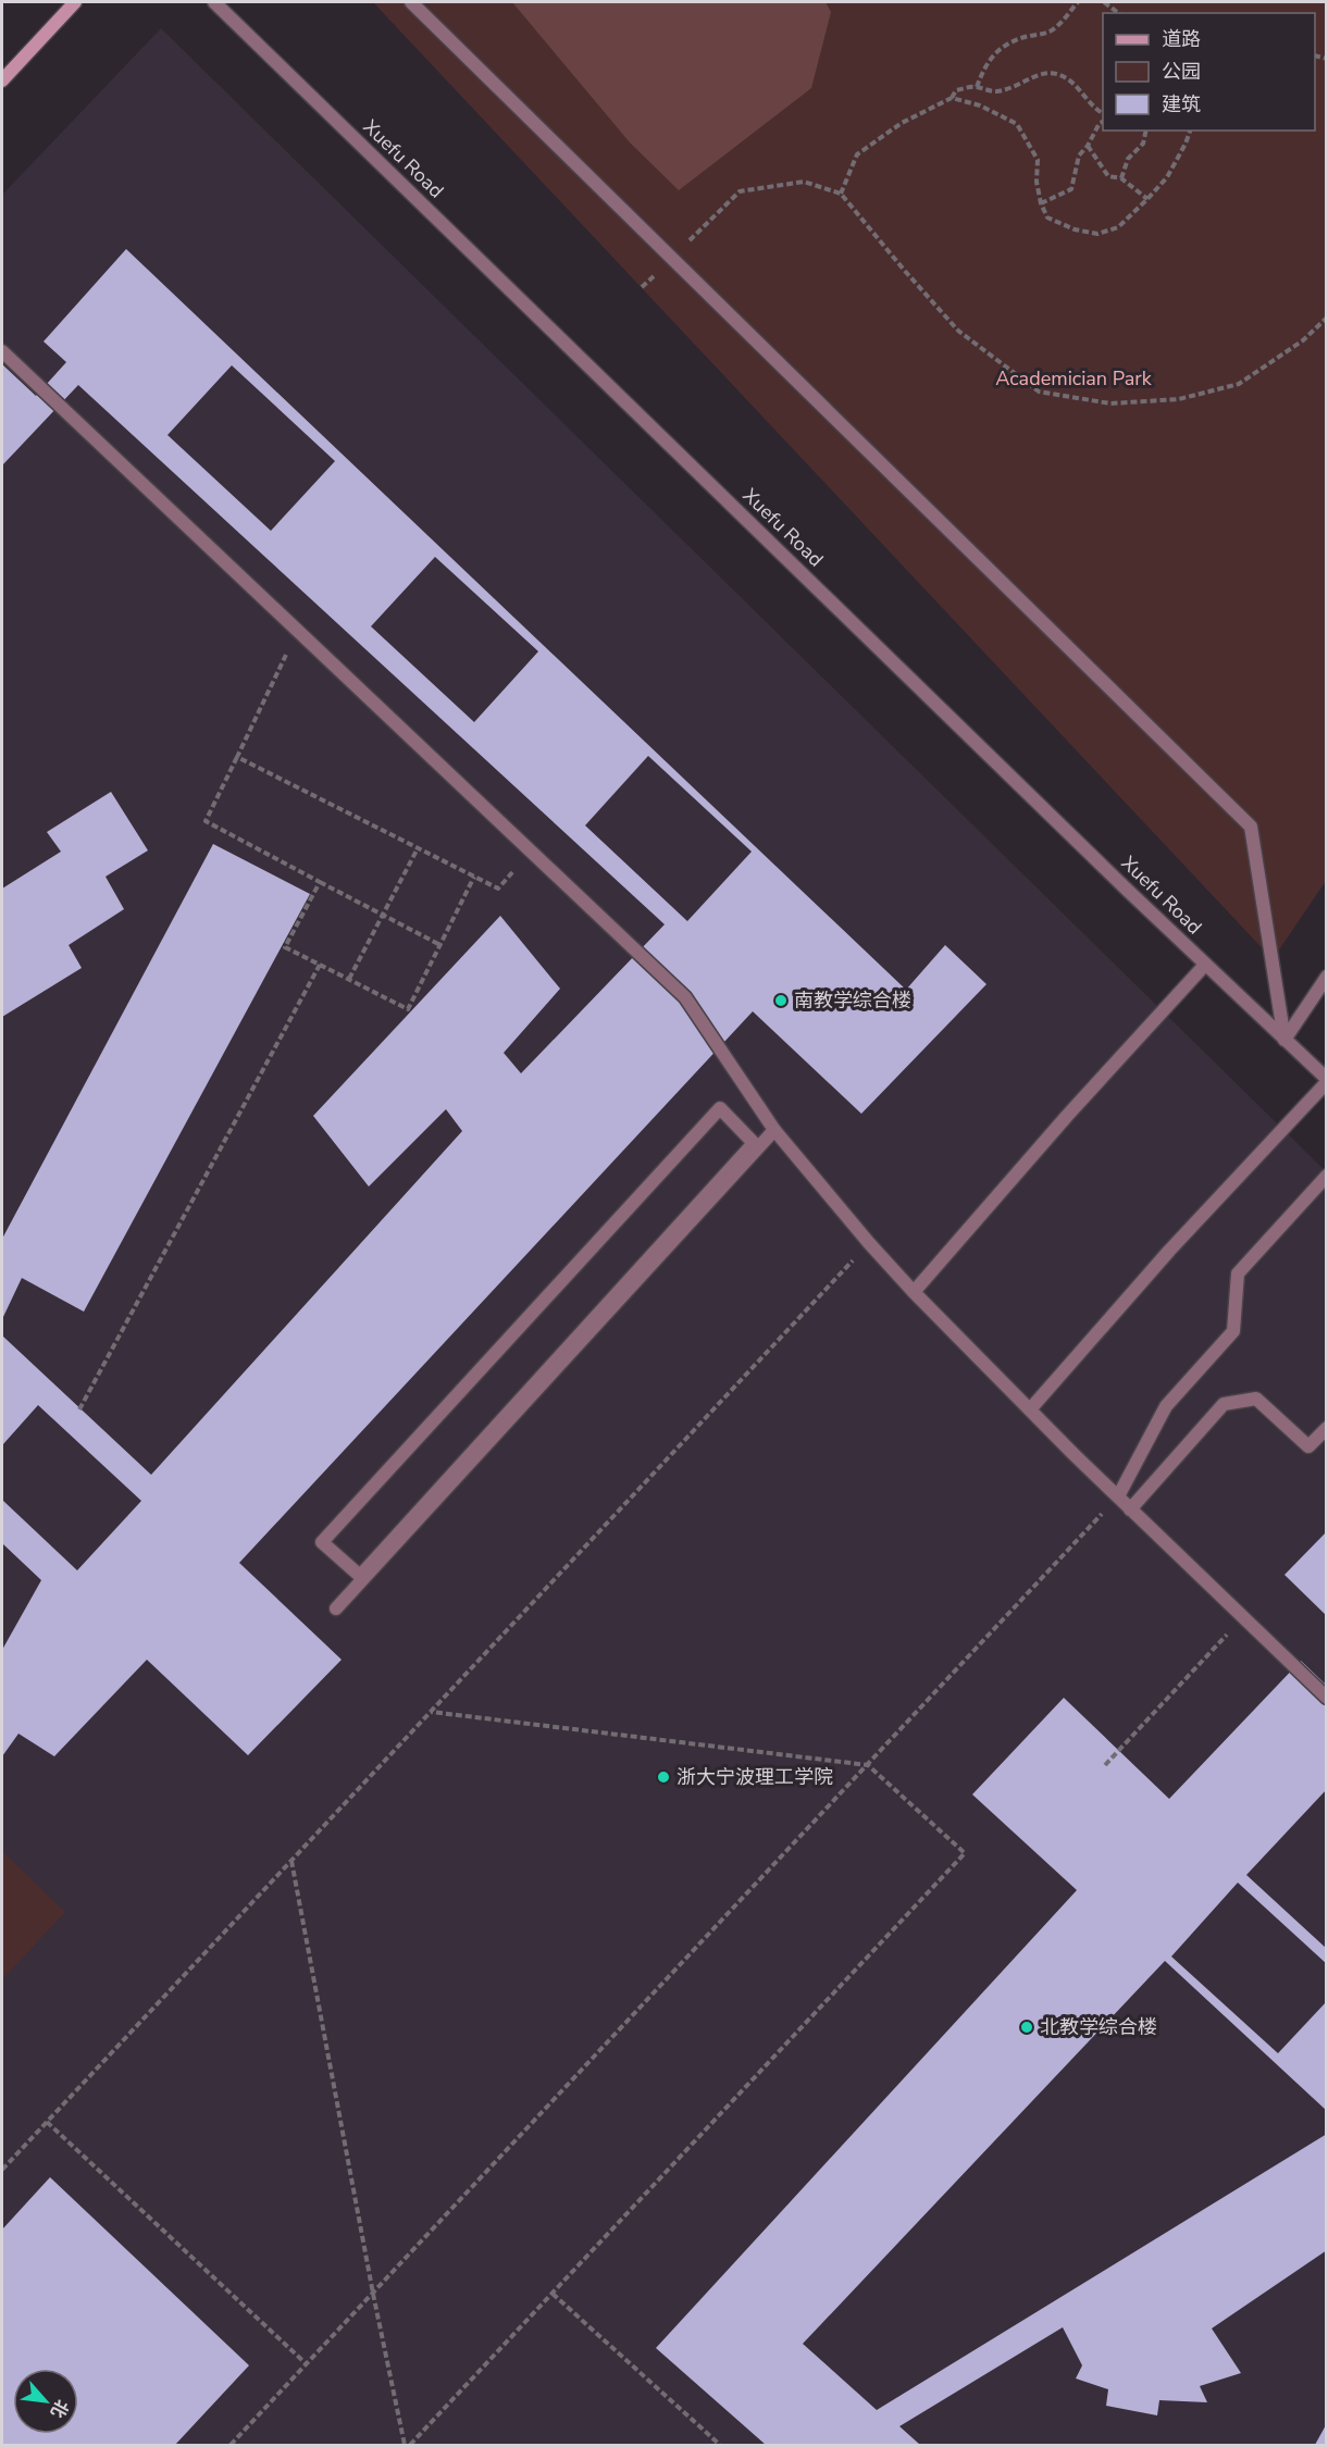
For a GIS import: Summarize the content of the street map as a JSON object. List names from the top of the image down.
{
  "streets": {
    "street": ["Xuefu Road"]
  },
  "parks": ["Academician Park"],
  "places": ["南教学综合楼", "浙大宁波理工学院", "北教学综合楼"],
  "legend": ["道路", "公园", "建筑"],
  "north": "bottom right"
}
